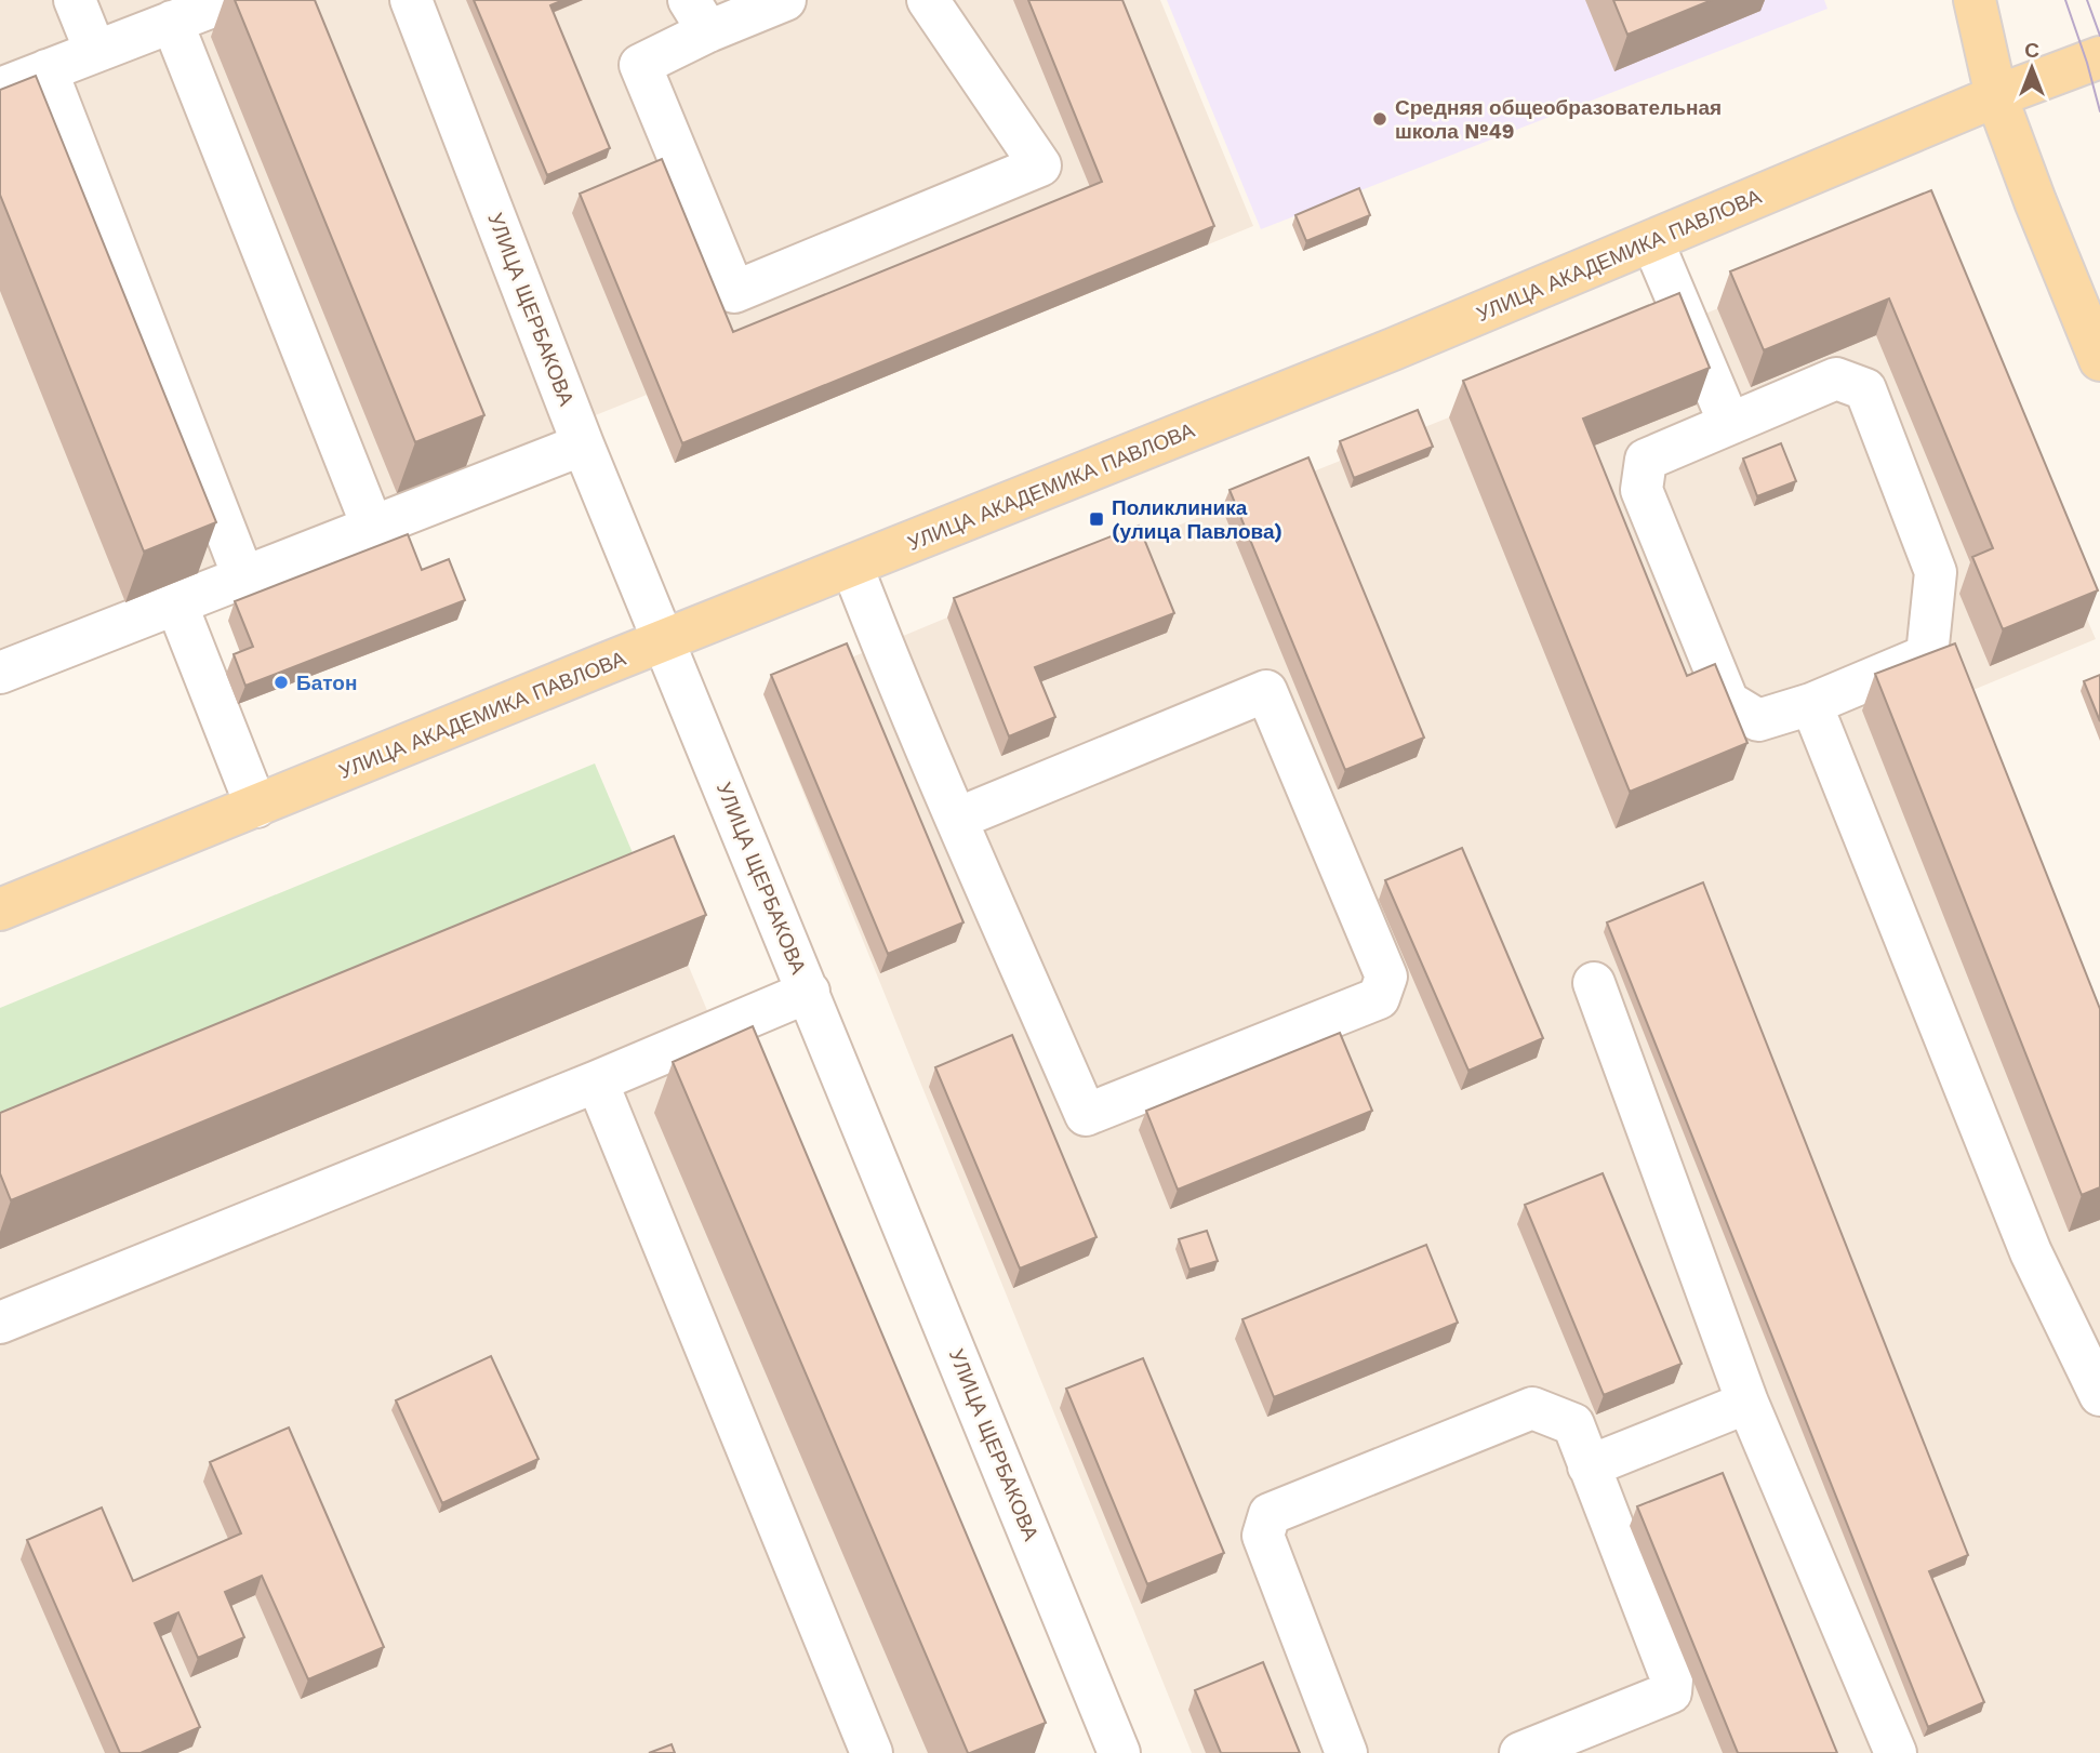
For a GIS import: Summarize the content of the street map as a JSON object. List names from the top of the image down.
{
  "streets": {
    "main road": ["УЛИЦА АКАДЕМИКА ПАВЛОВА"],
    "street": ["УЛИЦА ЩЕРБАКОВА"]
  },
  "crossings": [
    ["УЛИЦА АКАДЕМИКА ПАВЛОВА", "УЛИЦА ЩЕРБАКОВА"]
  ],
  "places": {
    "other": ["Средняя общеобразовательная школа №49", "Батон"],
    "transit": ["Поликлиника (улица Павлова)"]
  },
  "north": "top"
}
